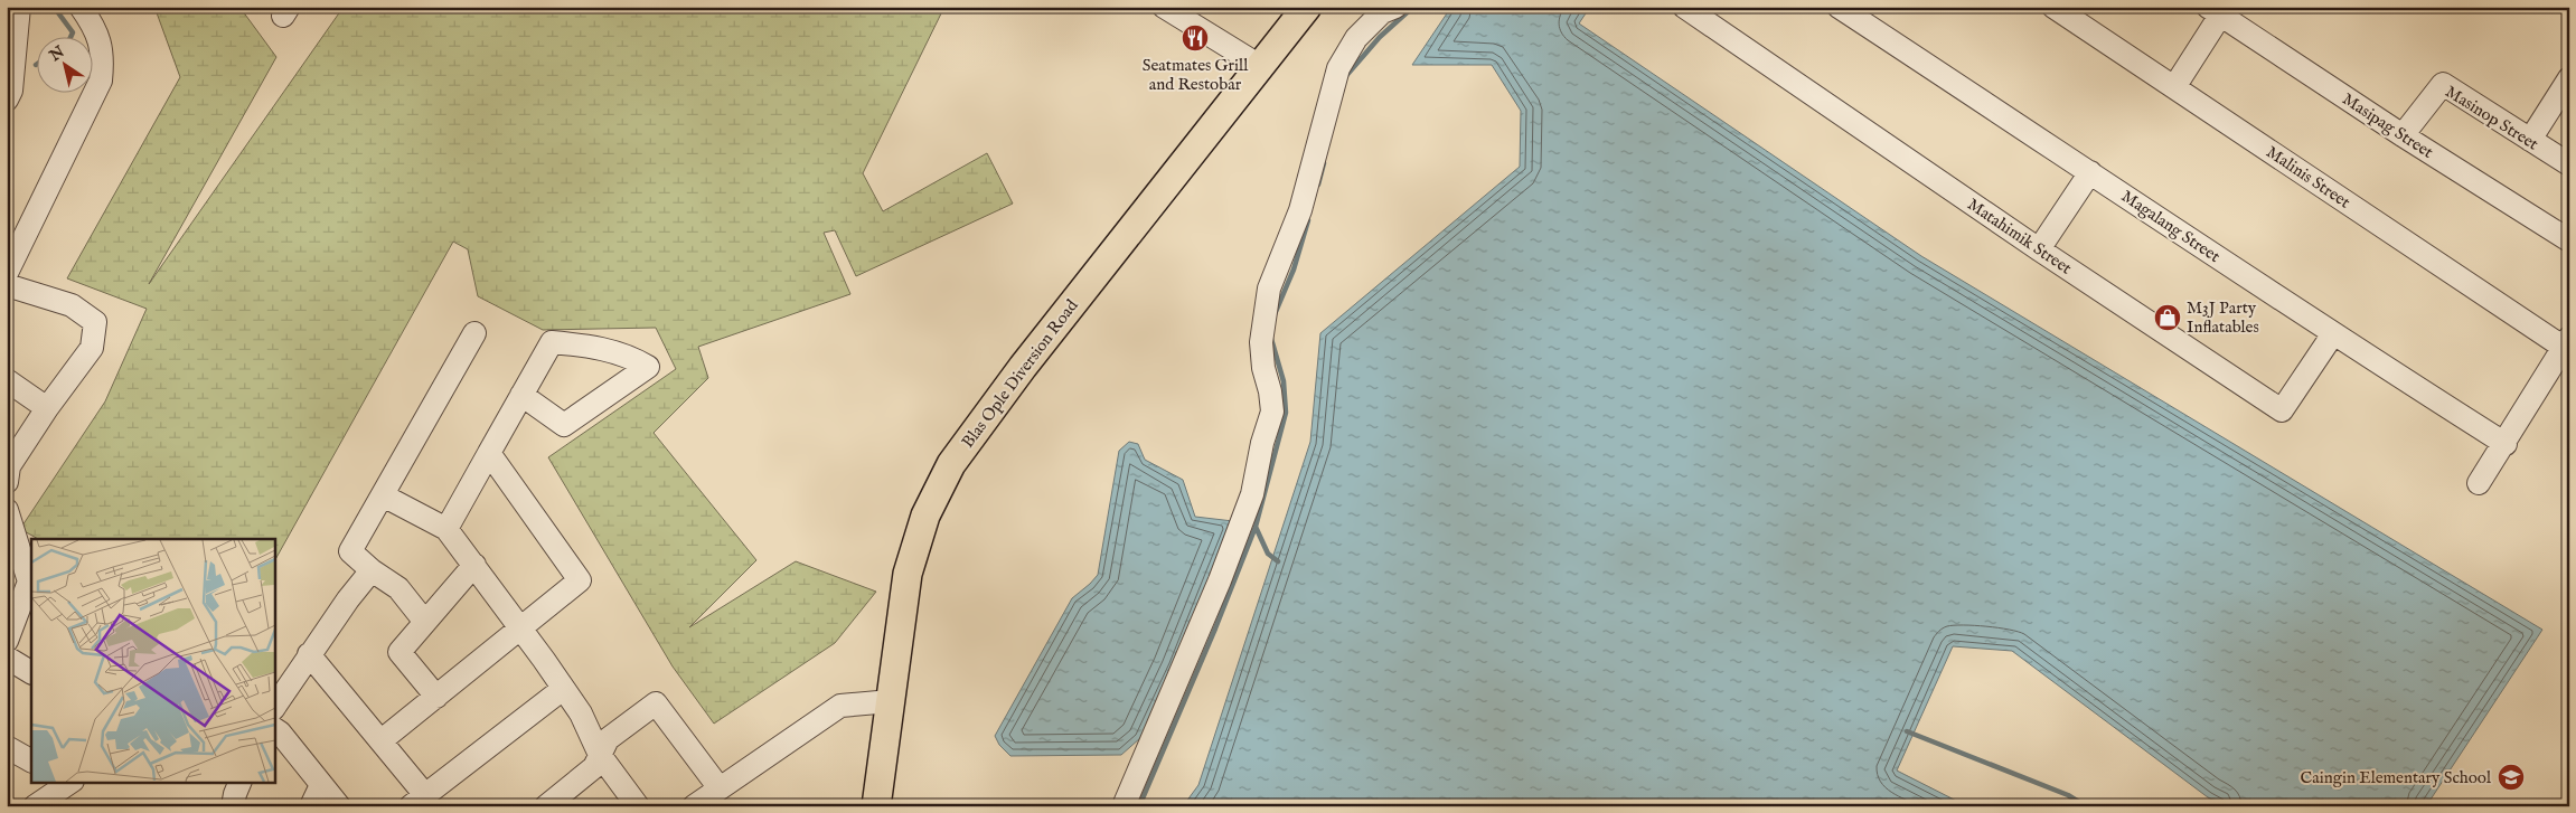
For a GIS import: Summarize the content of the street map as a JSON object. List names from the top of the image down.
{
  "streets": {
    "main road": ["Blas Ople Diversion Road"],
    "street": [
      "Masinop Street",
      "Masipag Street",
      "Malinis Street",
      "Magalang Street",
      "Matahimik Street"
    ]
  },
  "crossings": [
    ["Masinop Street", "Masipag Street"],
    ["Magalang Street", "Matahimik Street"]
  ],
  "places": {
    "restaurant": ["Seatmates Grill and Restobar"],
    "shop": ["M3J Party Inflatables"],
    "school or university": ["Caingin Elementary School"]
  },
  "north": "top left"
}
